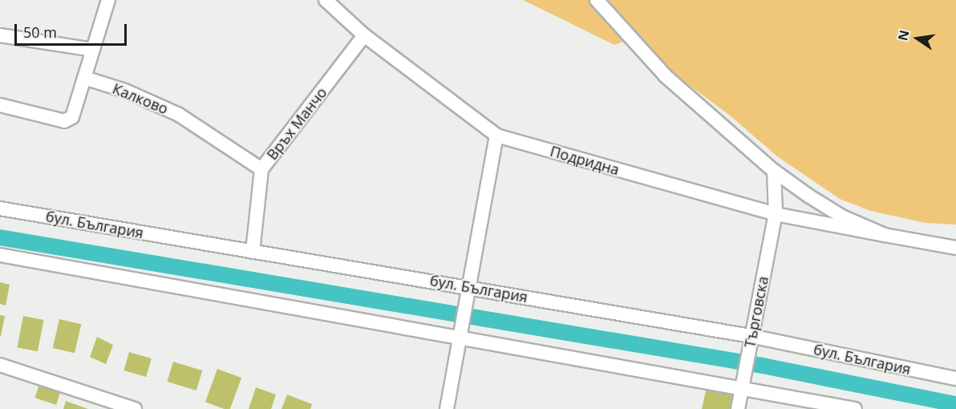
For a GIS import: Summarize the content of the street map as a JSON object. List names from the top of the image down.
{
  "streets": {
    "street": [
      "Калково",
      "Връх Манчо",
      "Подридна",
      "бул. България",
      "Търговска"
    ]
  },
  "crossings": [
    ["Калково", "Връх Манчо"],
    ["Връх Манчо", "Подридна"],
    ["Връх Манчо", "бул. България"],
    ["Подридна", "Търговска"],
    ["бул. България", "Търговска"]
  ],
  "scale_bar": "50 m",
  "north": "left"
}
